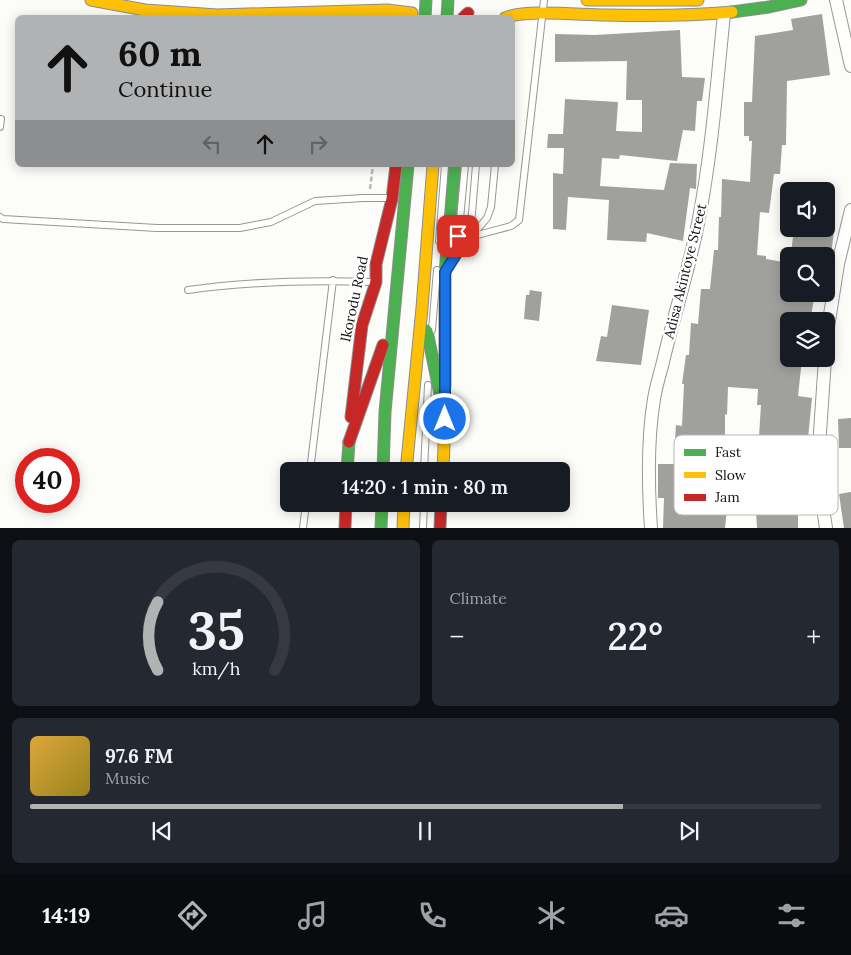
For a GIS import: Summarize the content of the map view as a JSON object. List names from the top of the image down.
{
  "streets": {
    "main road": ["Ikorodu Road"],
    "street": ["Adisa Akintoye Street"]
  },
  "legend": ["Fast", "Slow", "Jam"],
  "page": {
    "turn": ["60 m", "Continue"],
    "limit": "40",
    "trip": "14:20 · 1 min · 80 m",
    "tile": "Climate",
    "heat": ["−", "22°", "+"],
    "song": ["97.6 FM", "Music"],
    "tabs": "14:19",
    "gauge": ["35", "km/h"]
  }
}
